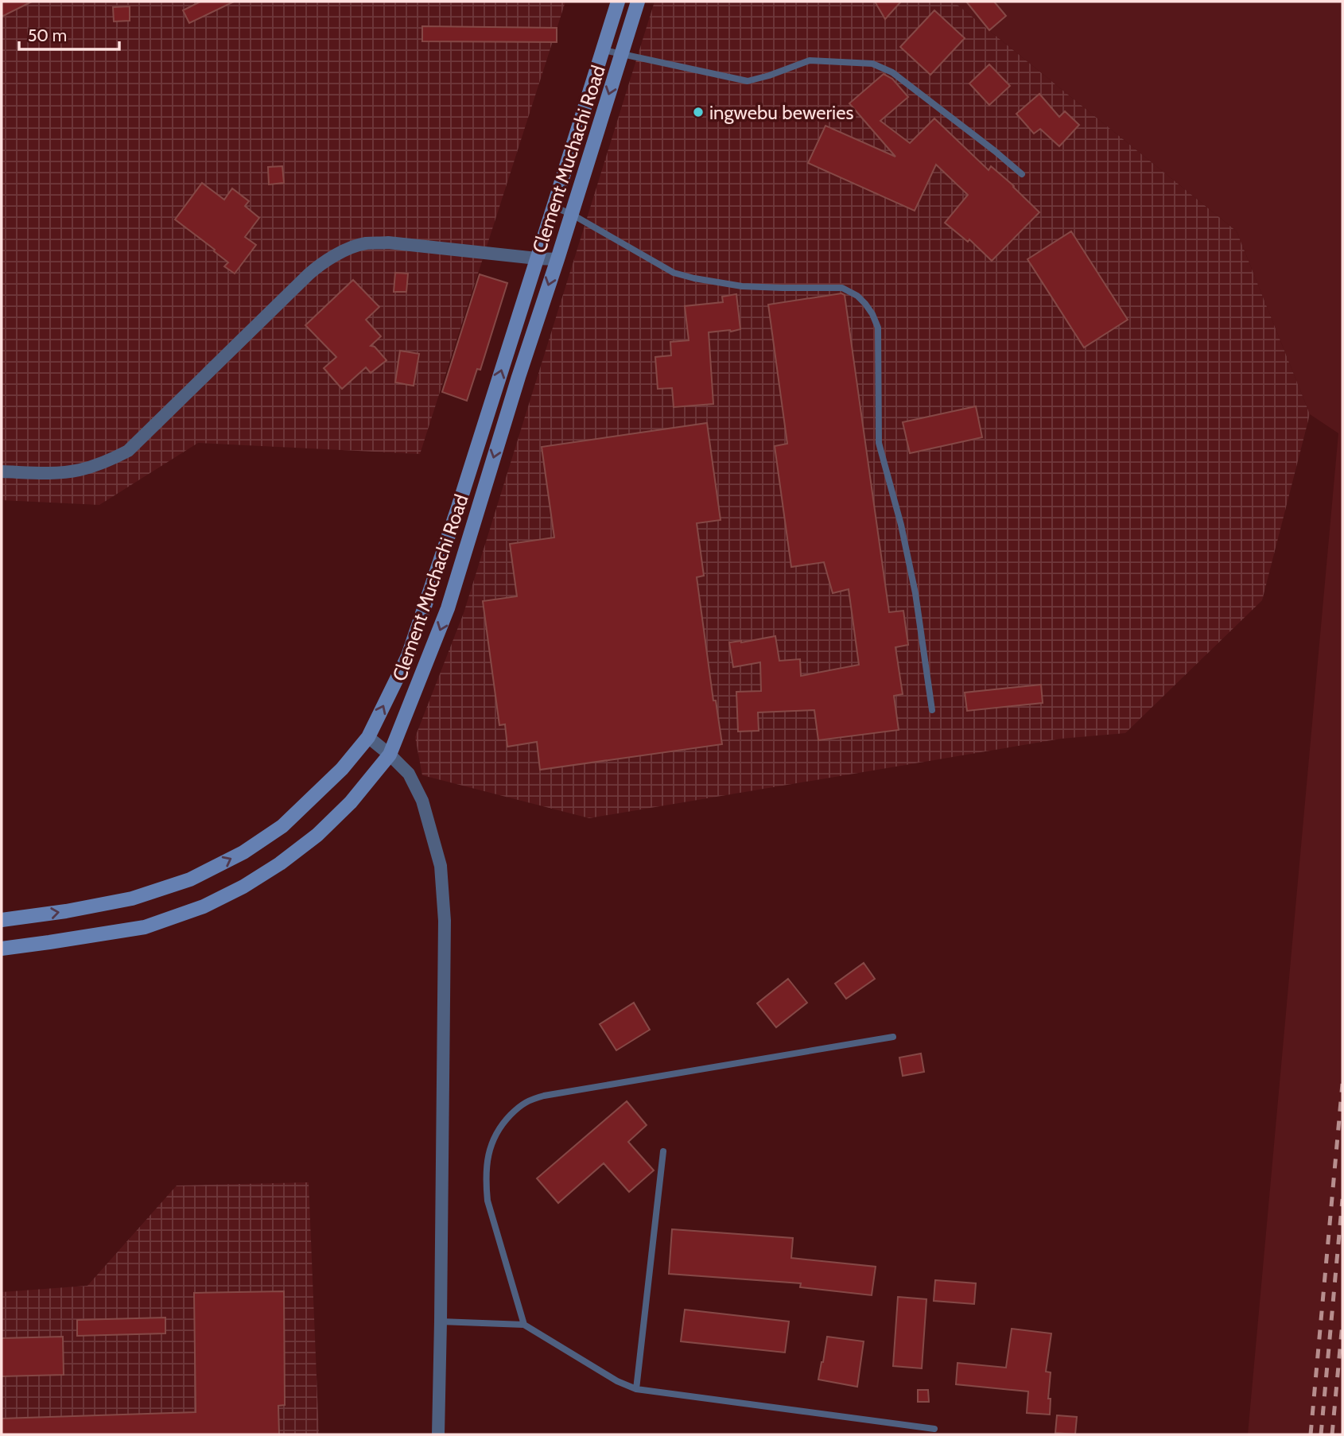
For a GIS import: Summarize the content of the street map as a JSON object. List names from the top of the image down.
{
  "streets": {
    "main road": ["Clement Muchachi Road"]
  },
  "places": ["ingwebu beweries"],
  "scale_bar": "50 m"
}
